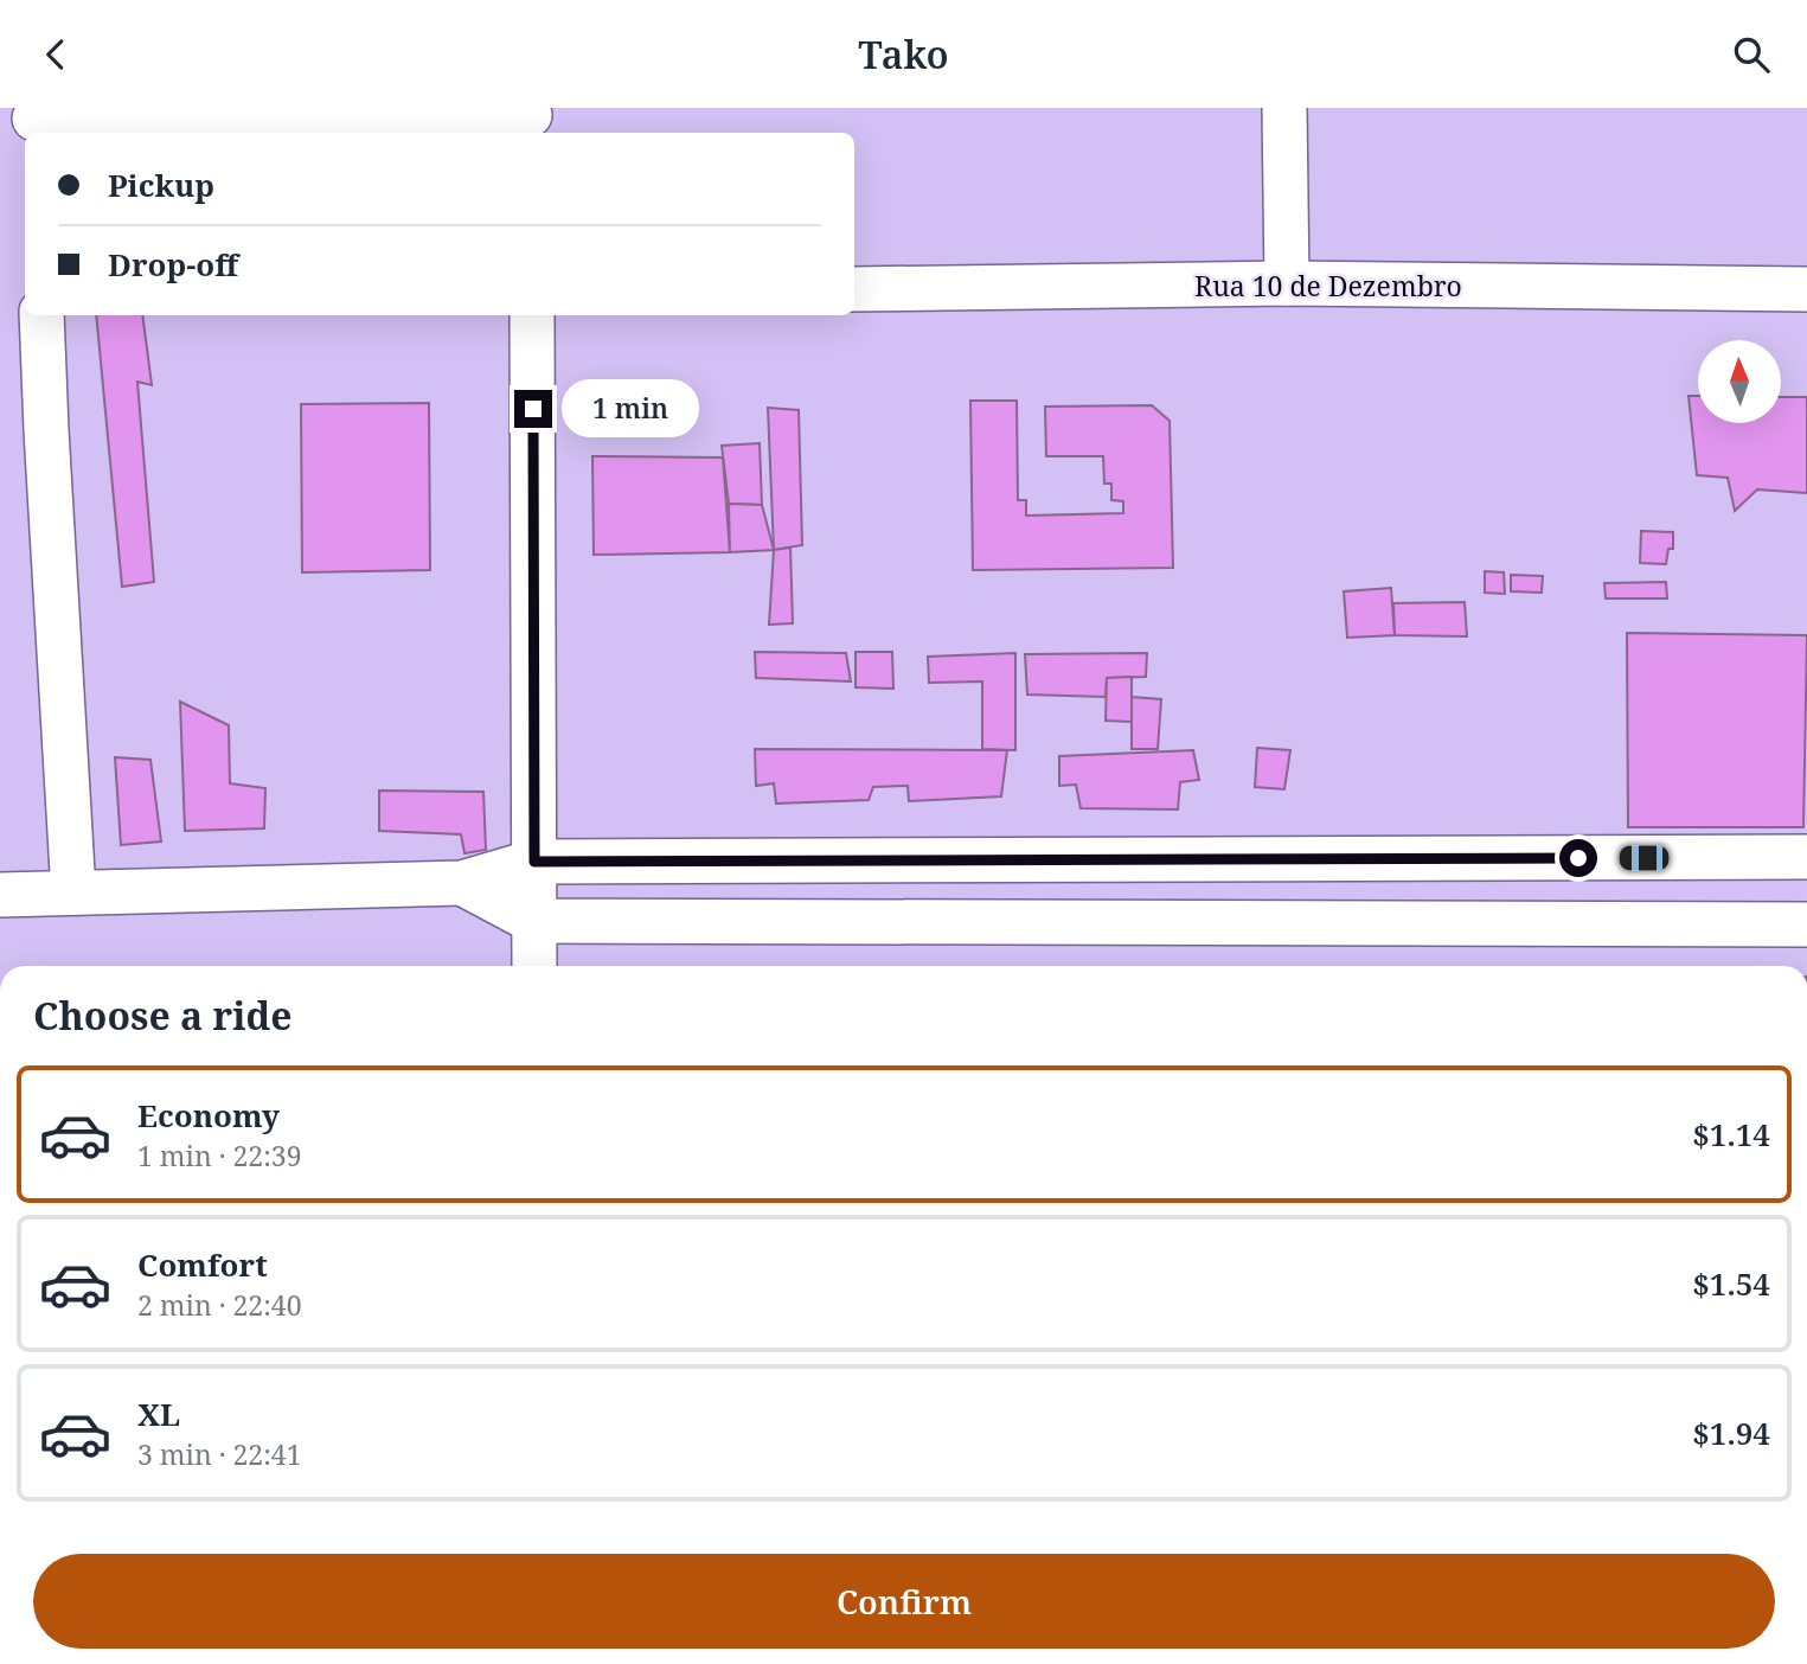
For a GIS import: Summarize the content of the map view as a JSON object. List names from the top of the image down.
{
  "streets": {
    "street": ["Rua 10 de Dezembro"]
  },
  "north": "top",
  "page": {
    "header": "Tako",
    "banner": ["Pickup", "Drop-off"],
    "bubble": "1 min",
    "heading": "Choose a ride",
    "list": [
      {
        "name": "Economy",
        "note": "1 min · 22:39",
        "value": "$1.14"
      },
      {
        "name": "Comfort",
        "note": "2 min · 22:40",
        "value": "$1.54"
      },
      {
        "name": "XL",
        "note": "3 min · 22:41",
        "value": "$1.94"
      }
    ],
    "buttons": "Confirm"
  }
}
